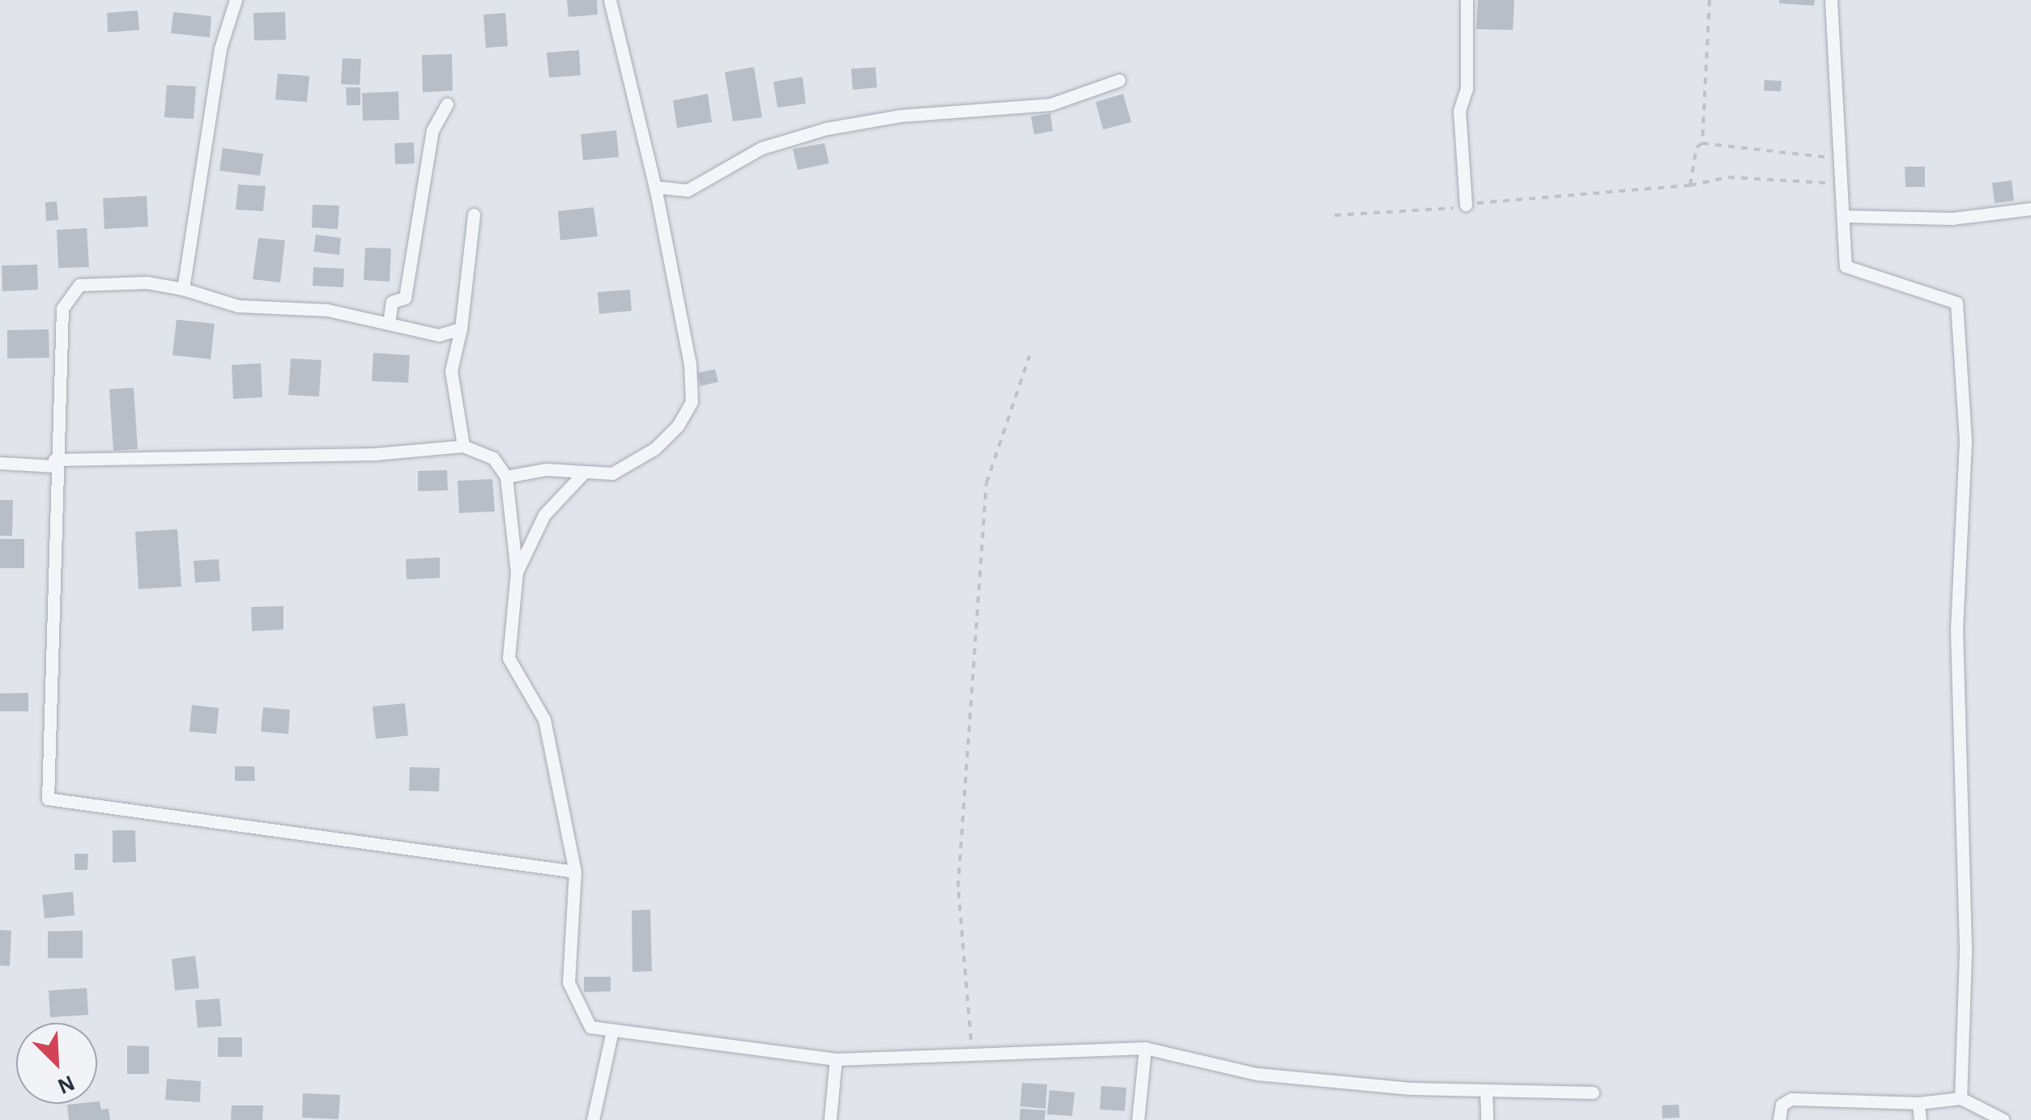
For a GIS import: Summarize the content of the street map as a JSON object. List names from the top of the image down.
{
  "north": "bottom right"
}
